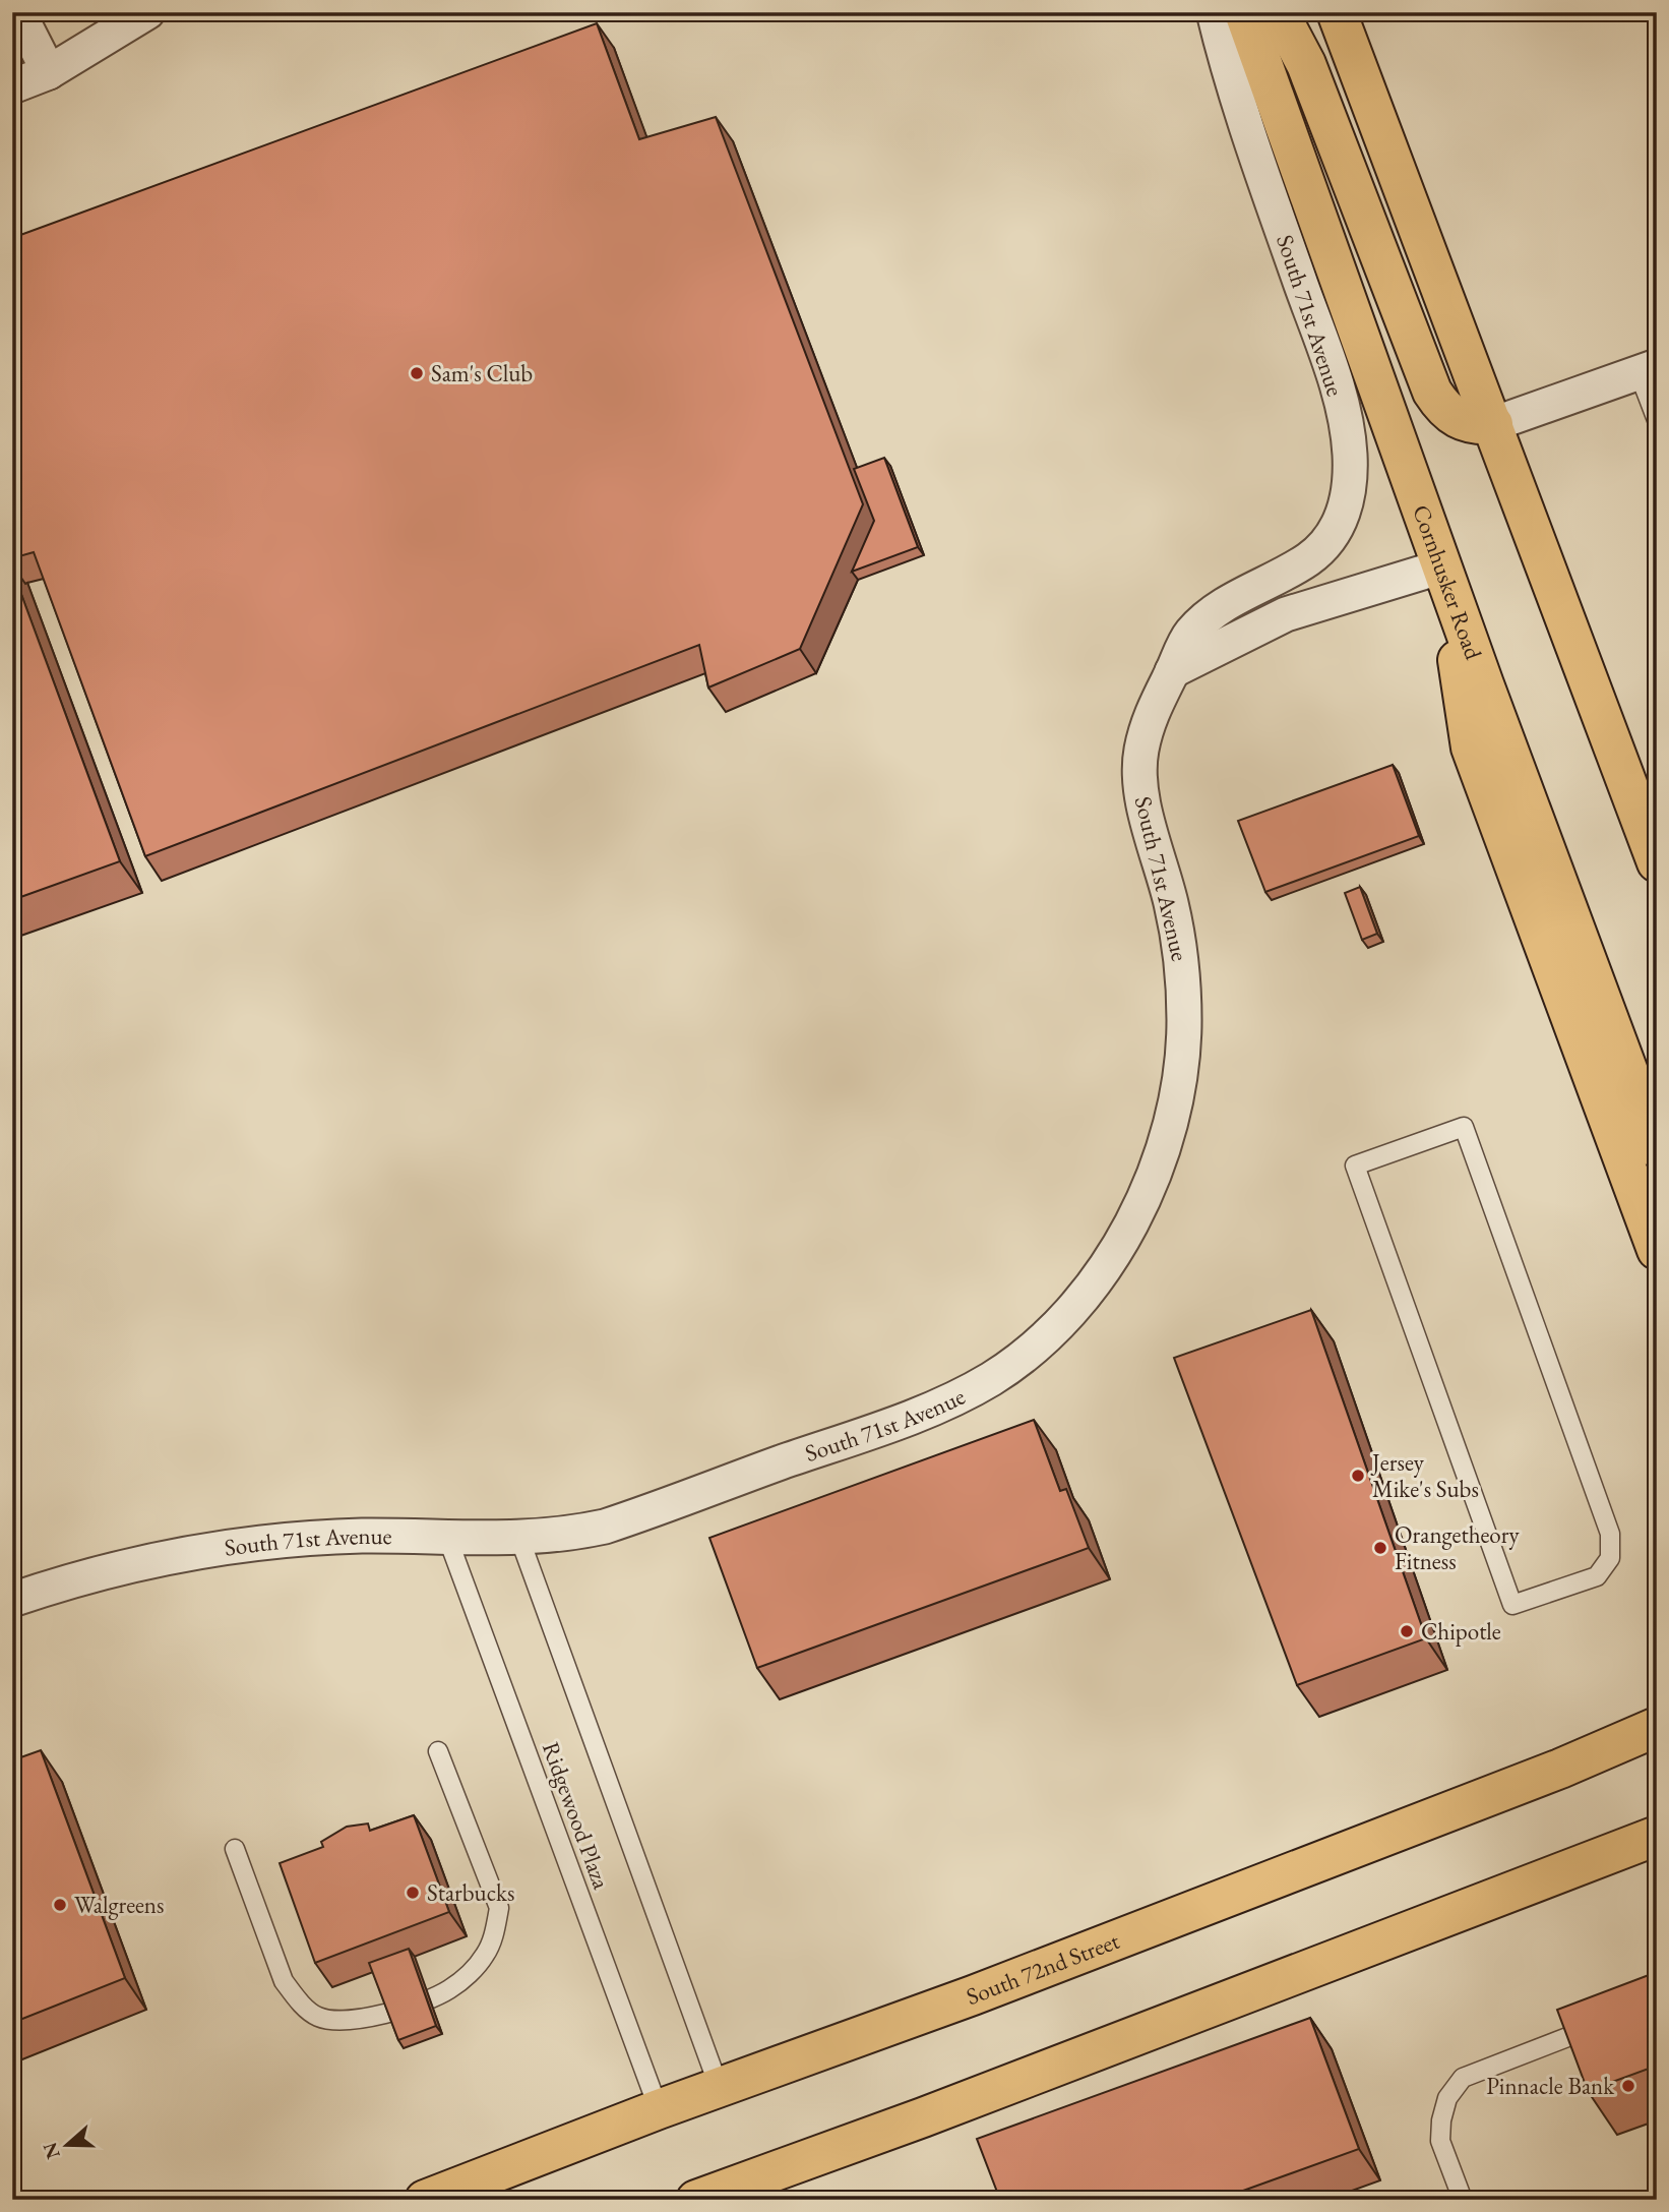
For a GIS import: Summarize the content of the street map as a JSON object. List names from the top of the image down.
{
  "streets": {
    "main road": ["Cornhusker Road", "South 72nd Street"],
    "street": ["South 71st Avenue"],
    "lane": ["Ridgewood Plaza"]
  },
  "crossings": [
    ["South 71st Avenue", "Ridgewood Plaza"],
    ["Ridgewood Plaza", "South 72nd Street"]
  ],
  "places": [
    "Sam's Club",
    "Jersey Mike's Subs",
    "Orangetheory Fitness",
    "Chipotle",
    "Starbucks",
    "Walgreens",
    "Pinnacle Bank"
  ],
  "north": "left"
}
